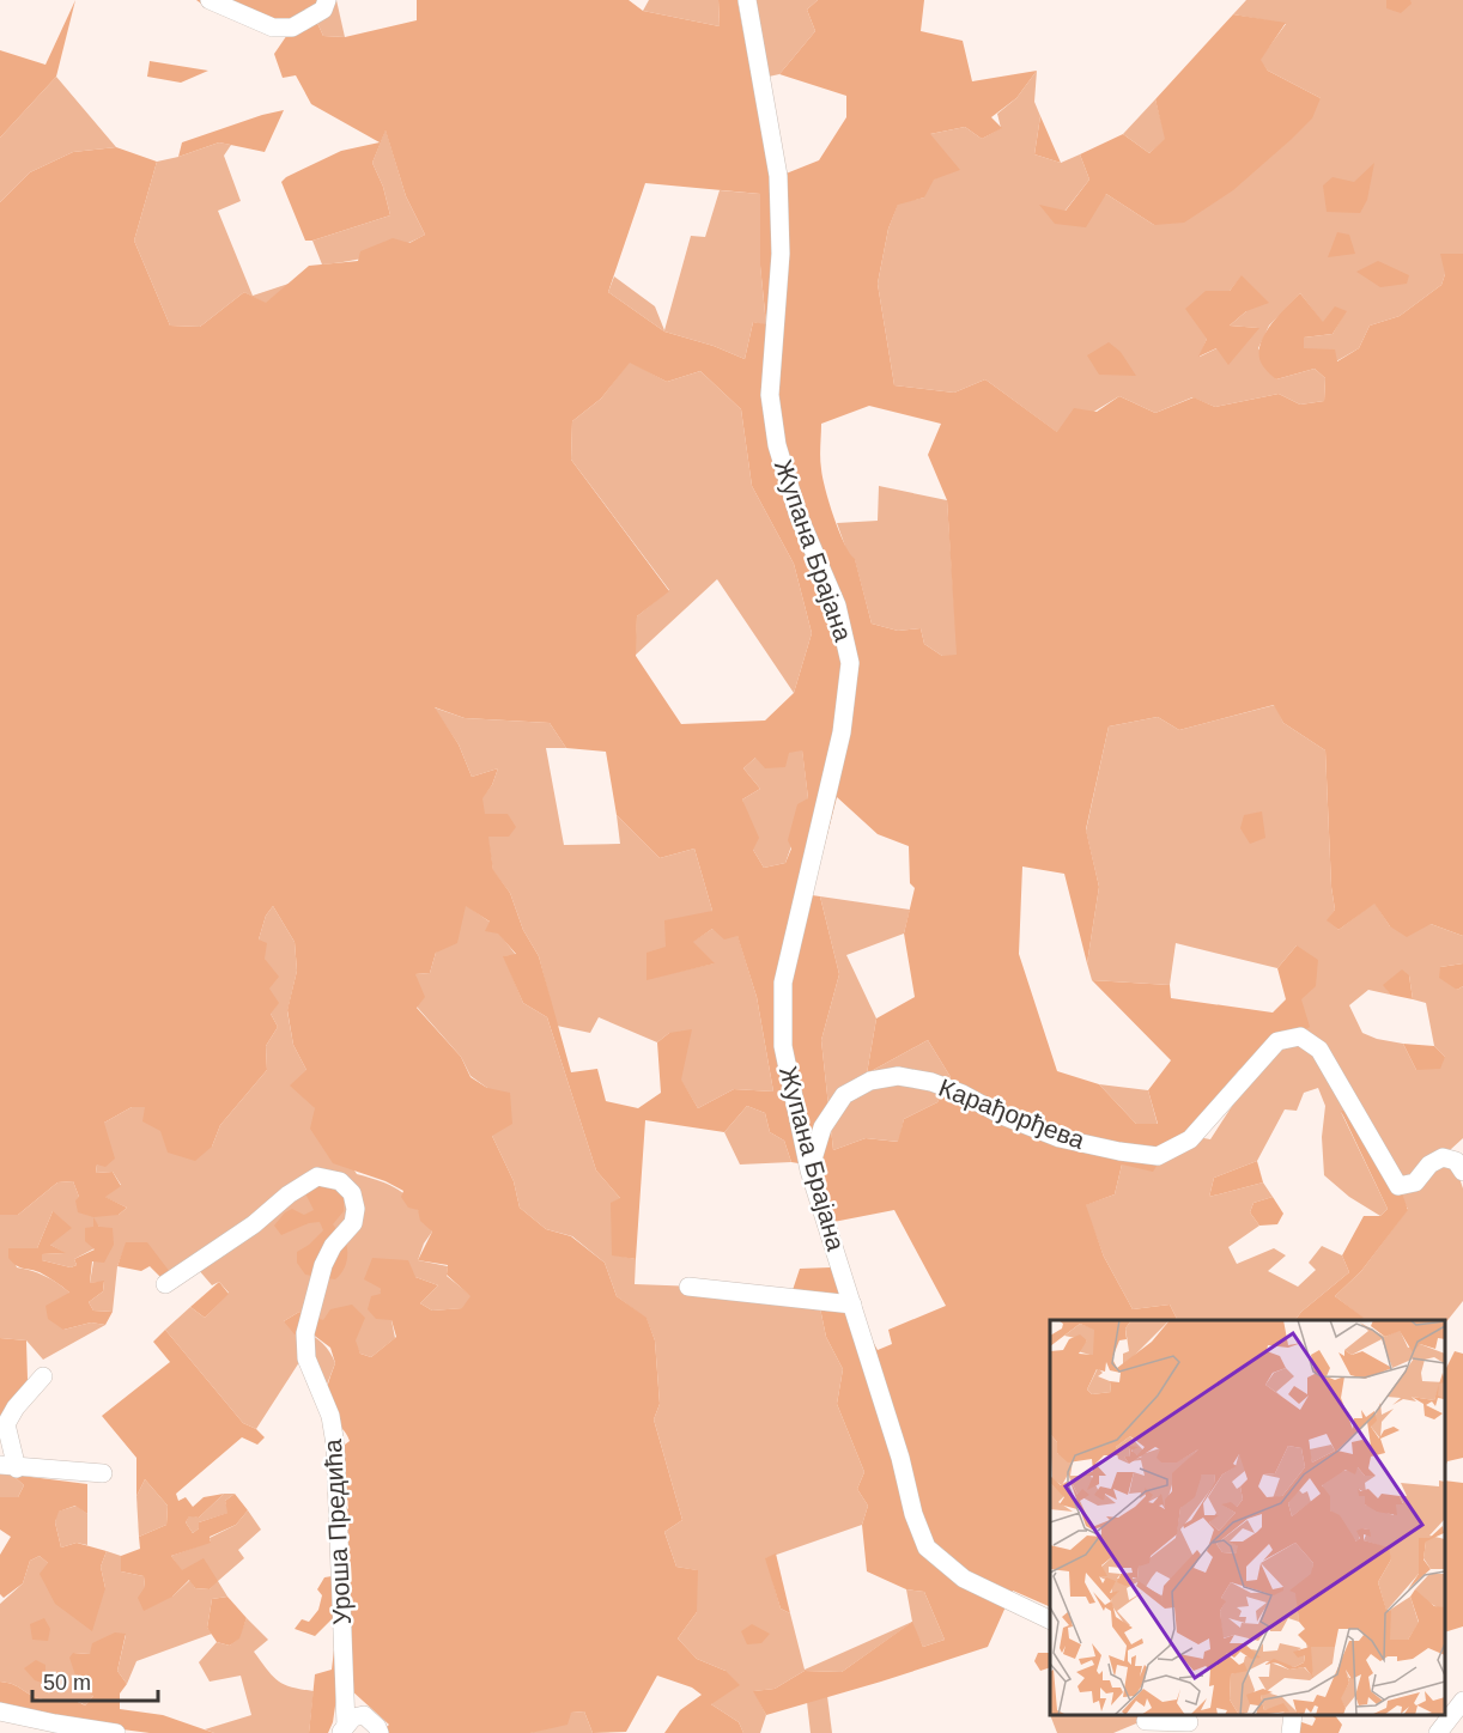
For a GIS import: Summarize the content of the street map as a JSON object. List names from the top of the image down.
{
  "streets": {
    "street": ["Жупана Брајана", "Карађорђева", "Уроша Предића"]
  },
  "crossings": [
    ["Жупана Брајана", "Карађорђева"]
  ],
  "scale_bar": "50 m"
}
